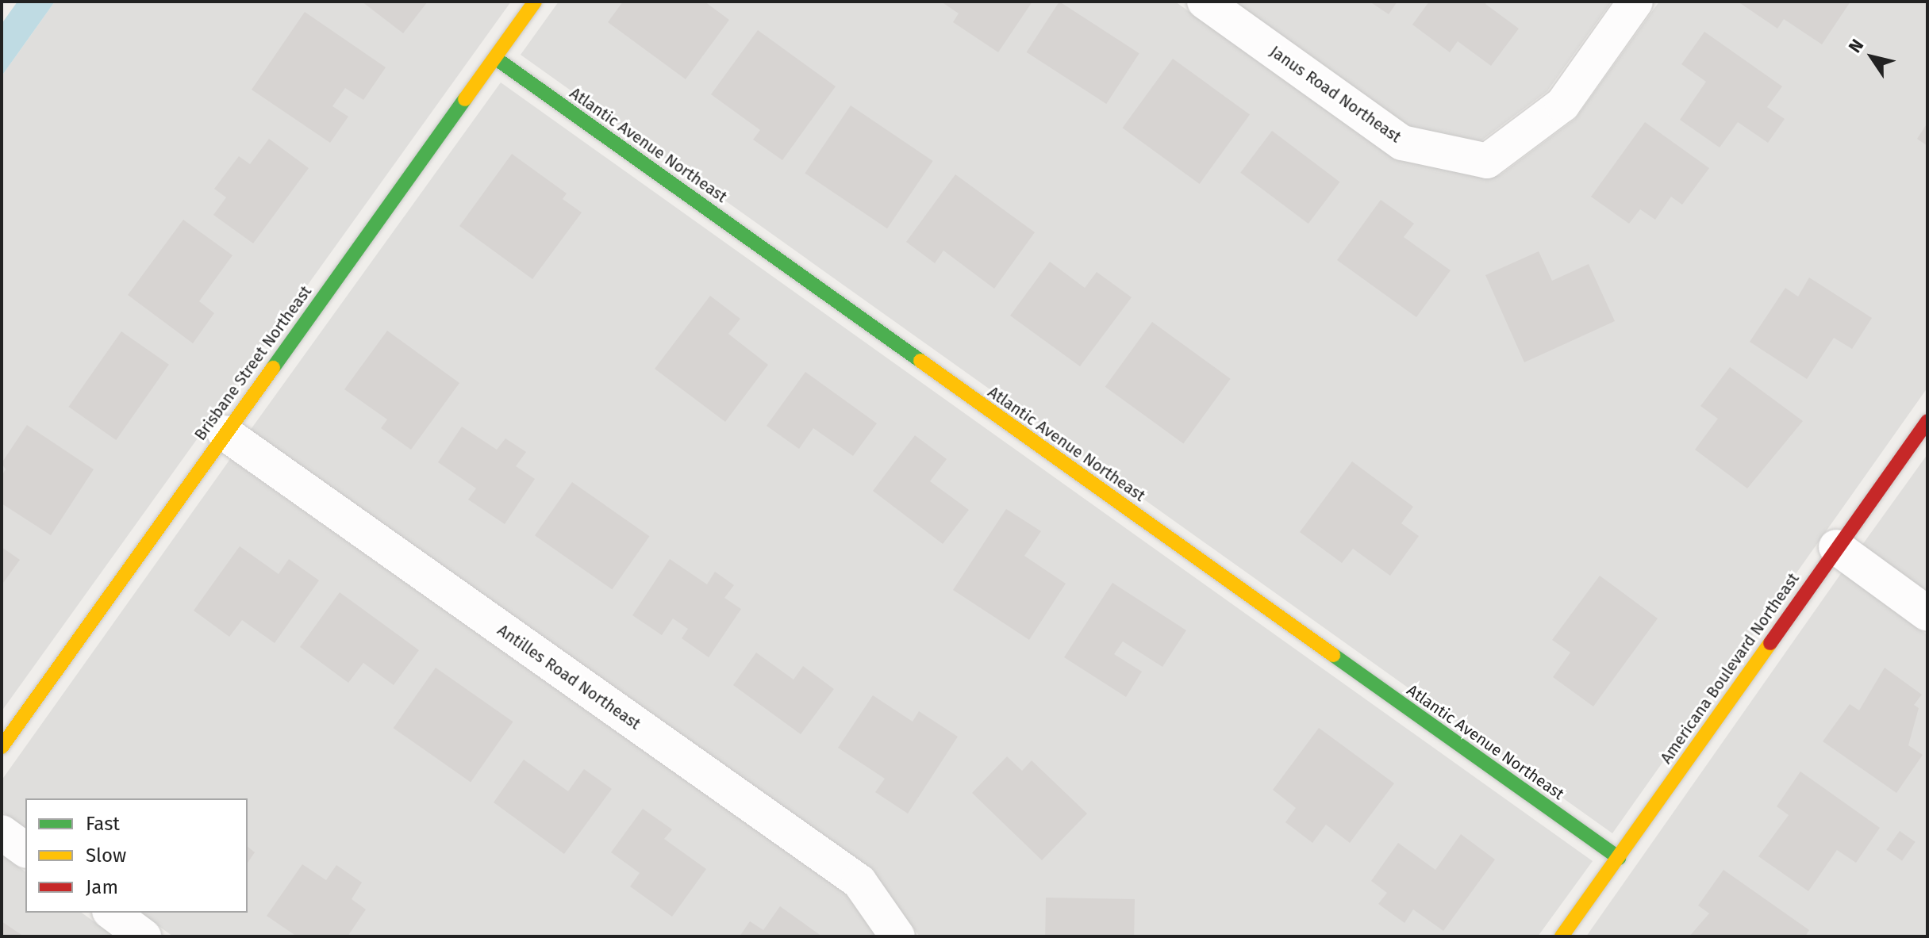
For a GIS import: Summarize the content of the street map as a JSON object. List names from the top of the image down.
{
  "streets": {
    "street": [
      "Janus Road Northeast",
      "Atlantic Avenue Northeast",
      "Brisbane Street Northeast",
      "Americana Boulevard Northeast",
      "Antilles Road Northeast"
    ]
  },
  "crossings": [
    ["Atlantic Avenue Northeast", "Brisbane Street Northeast"],
    ["Atlantic Avenue Northeast", "Americana Boulevard Northeast"],
    ["Brisbane Street Northeast", "Antilles Road Northeast"]
  ],
  "legend": ["Fast", "Slow", "Jam"],
  "north": "top left"
}
